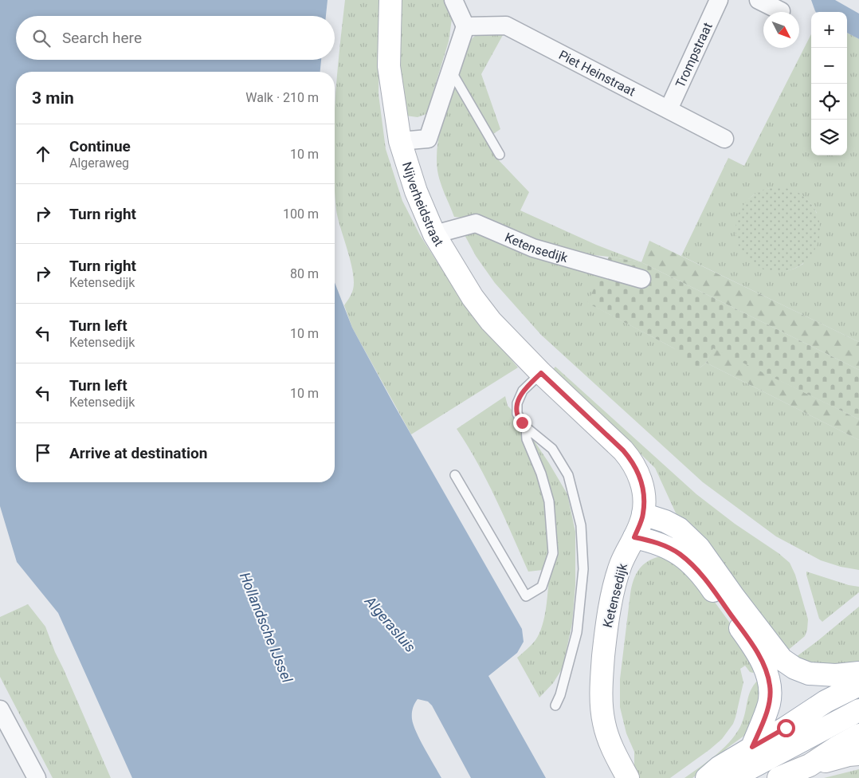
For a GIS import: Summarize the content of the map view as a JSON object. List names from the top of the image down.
{
  "streets": {
    "street": [
      "Trompstraat",
      "Piet Heinstraat",
      "Nijverheidstraat",
      "Ketensedijk"
    ]
  },
  "crossings": [
    ["Trompstraat", "Piet Heinstraat"],
    ["Nijverheidstraat", "Ketensedijk"]
  ],
  "water": ["Algerasluis", "Hollandsche IJssel"],
  "north": "bottom right",
  "page": {
    "map_buttons": ["+", "−"],
    "search": "Search here",
    "heading": ["3 min", "Walk · 210 m"],
    "list": [
      ["Continue", "Algeraweg", "10 m"],
      ["Turn right", "100 m"],
      ["Turn right", "Ketensedijk", "80 m"],
      ["Turn left", "Ketensedijk", "10 m"],
      ["Turn left", "Ketensedijk", "10 m"],
      "Arrive at destination"
    ]
  }
}
